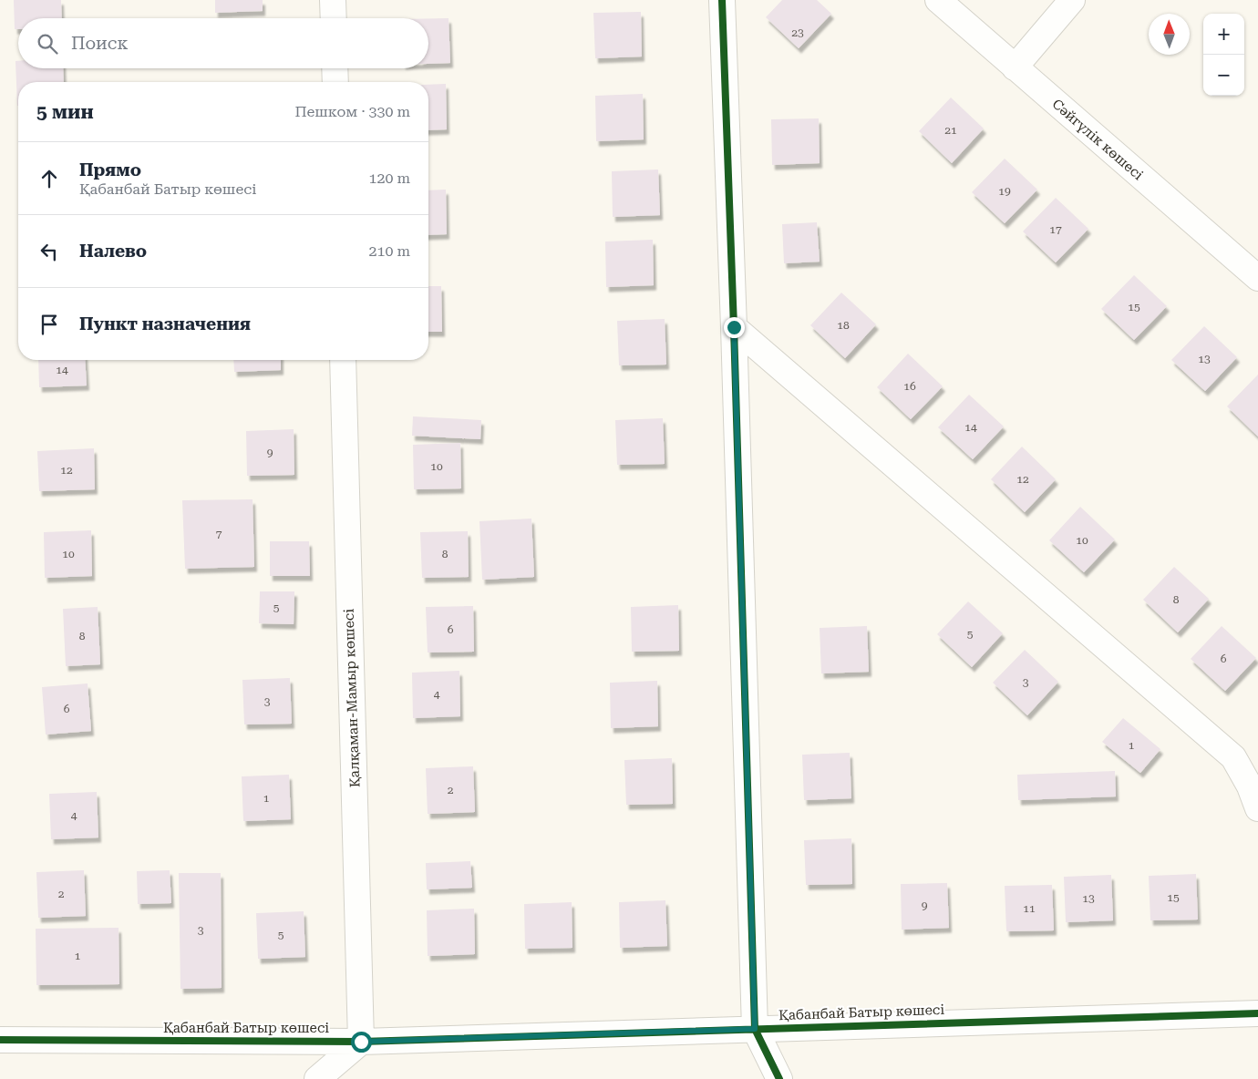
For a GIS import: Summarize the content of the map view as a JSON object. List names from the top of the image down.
{
  "streets": {
    "street": ["Сәйгүлік көшесі", "Қалқаман-Мамыр көшесі", "Қабанбай Батыр көшесі"]
  },
  "crossings": [
    ["Қалқаман-Мамыр көшесі", "Қабанбай Батыр көшесі"]
  ],
  "house_numbers": [
    "23",
    "21",
    "19",
    "17",
    "15",
    "18",
    "13",
    "14",
    "16",
    "14",
    "9",
    "10",
    "12",
    "12",
    "7",
    "10",
    "10",
    "8",
    "8",
    "5",
    "6",
    "5",
    "8",
    "6",
    "3",
    "4",
    "3",
    "6",
    "1",
    "2",
    "1",
    "4",
    "2",
    "15",
    "13",
    "9",
    "11",
    "3",
    "5",
    "1"
  ],
  "north": "top",
  "page": {
    "map_buttons": ["+", "−"],
    "search": "Поиск",
    "heading": ["5 мин", "Пешком · 330 m"],
    "list": [
      ["Прямо", "Қабанбай Батыр көшесі", "120 m"],
      ["Налево", "210 m"],
      "Пункт назначения"
    ]
  }
}
